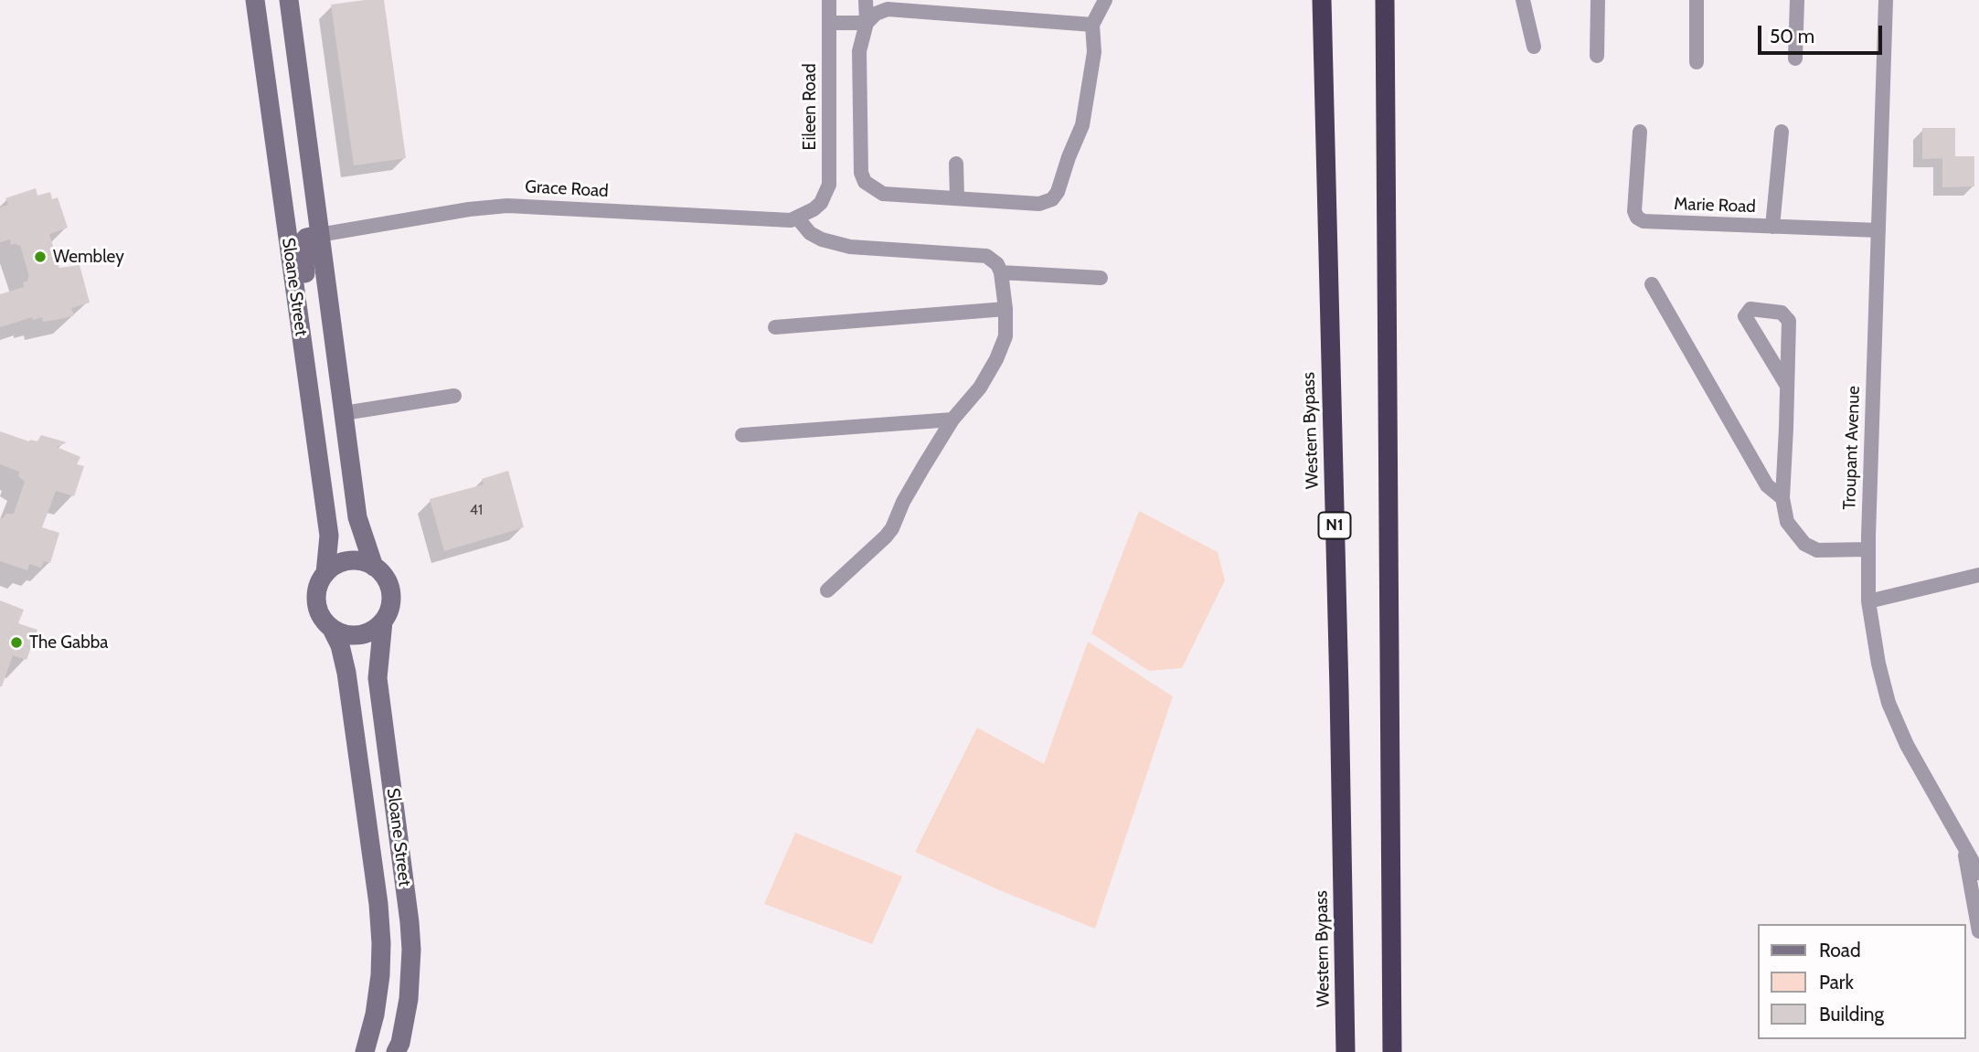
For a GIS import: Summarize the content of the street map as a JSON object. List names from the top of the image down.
{
  "streets": {
    "highway": ["Western Bypass", "N1"],
    "street": [
      "Eileen Road",
      "Grace Road",
      "Marie Road",
      "Sloane Street",
      "Troupant Avenue"
    ]
  },
  "crossings": [
    ["Eileen Road", "Grace Road"],
    ["Grace Road", "Sloane Street"],
    ["Marie Road", "Troupant Avenue"]
  ],
  "places": ["Wembley", "The Gabba"],
  "house_numbers": ["41"],
  "legend": ["Road", "Park", "Building"],
  "scale_bar": "50 m"
}
